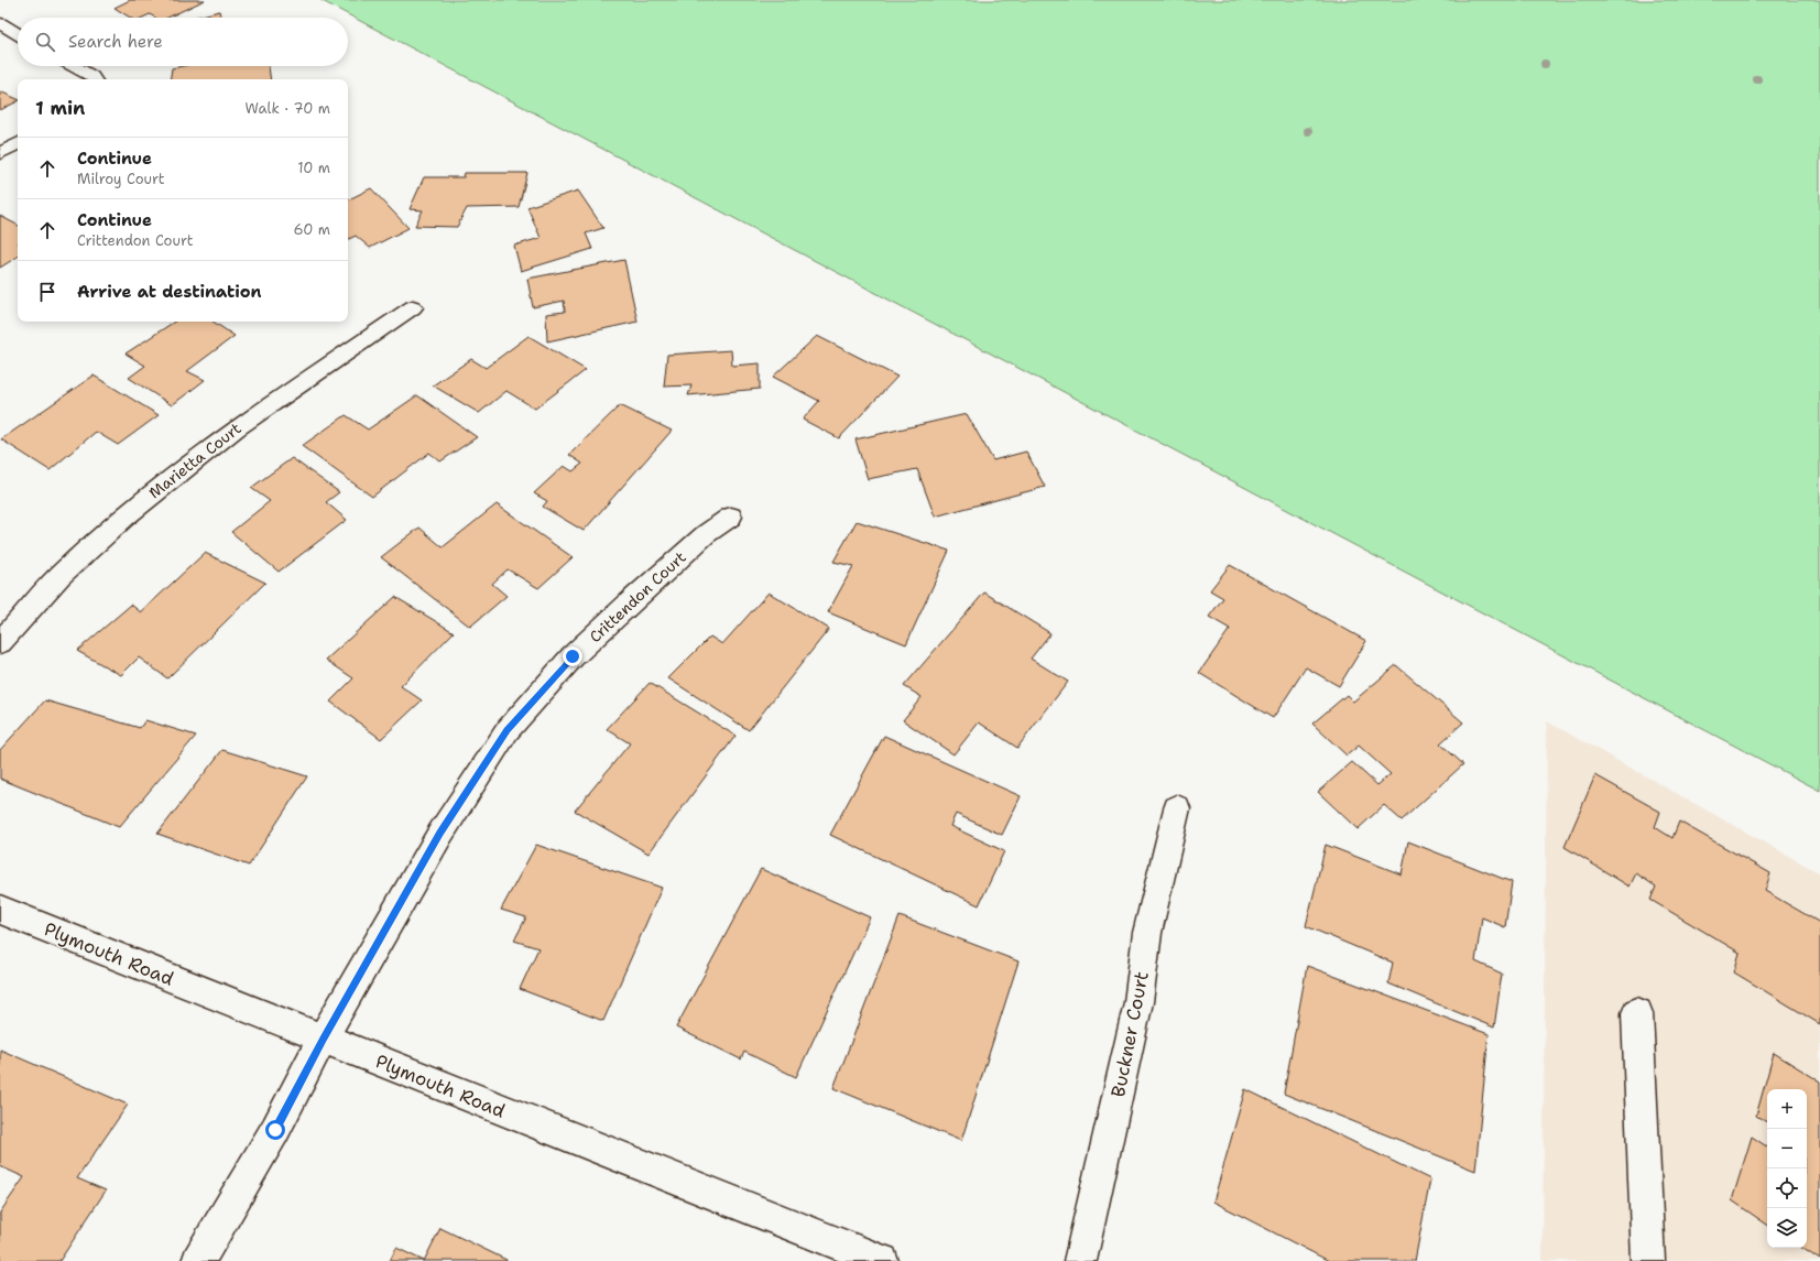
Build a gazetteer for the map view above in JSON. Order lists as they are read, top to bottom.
{
  "streets": {
    "street": [
      "Marietta Court",
      "Crittendon Court",
      "Plymouth Road",
      "Buckner Court"
    ]
  },
  "crossings": [
    ["Crittendon Court", "Plymouth Road"]
  ],
  "page": {
    "search": "Search here",
    "heading": ["1 min", "Walk · 70 m"],
    "list": [
      ["Continue", "Milroy Court", "10 m"],
      ["Continue", "Crittendon Court", "60 m"],
      "Arrive at destination"
    ],
    "map_buttons": ["+", "−"]
  }
}
